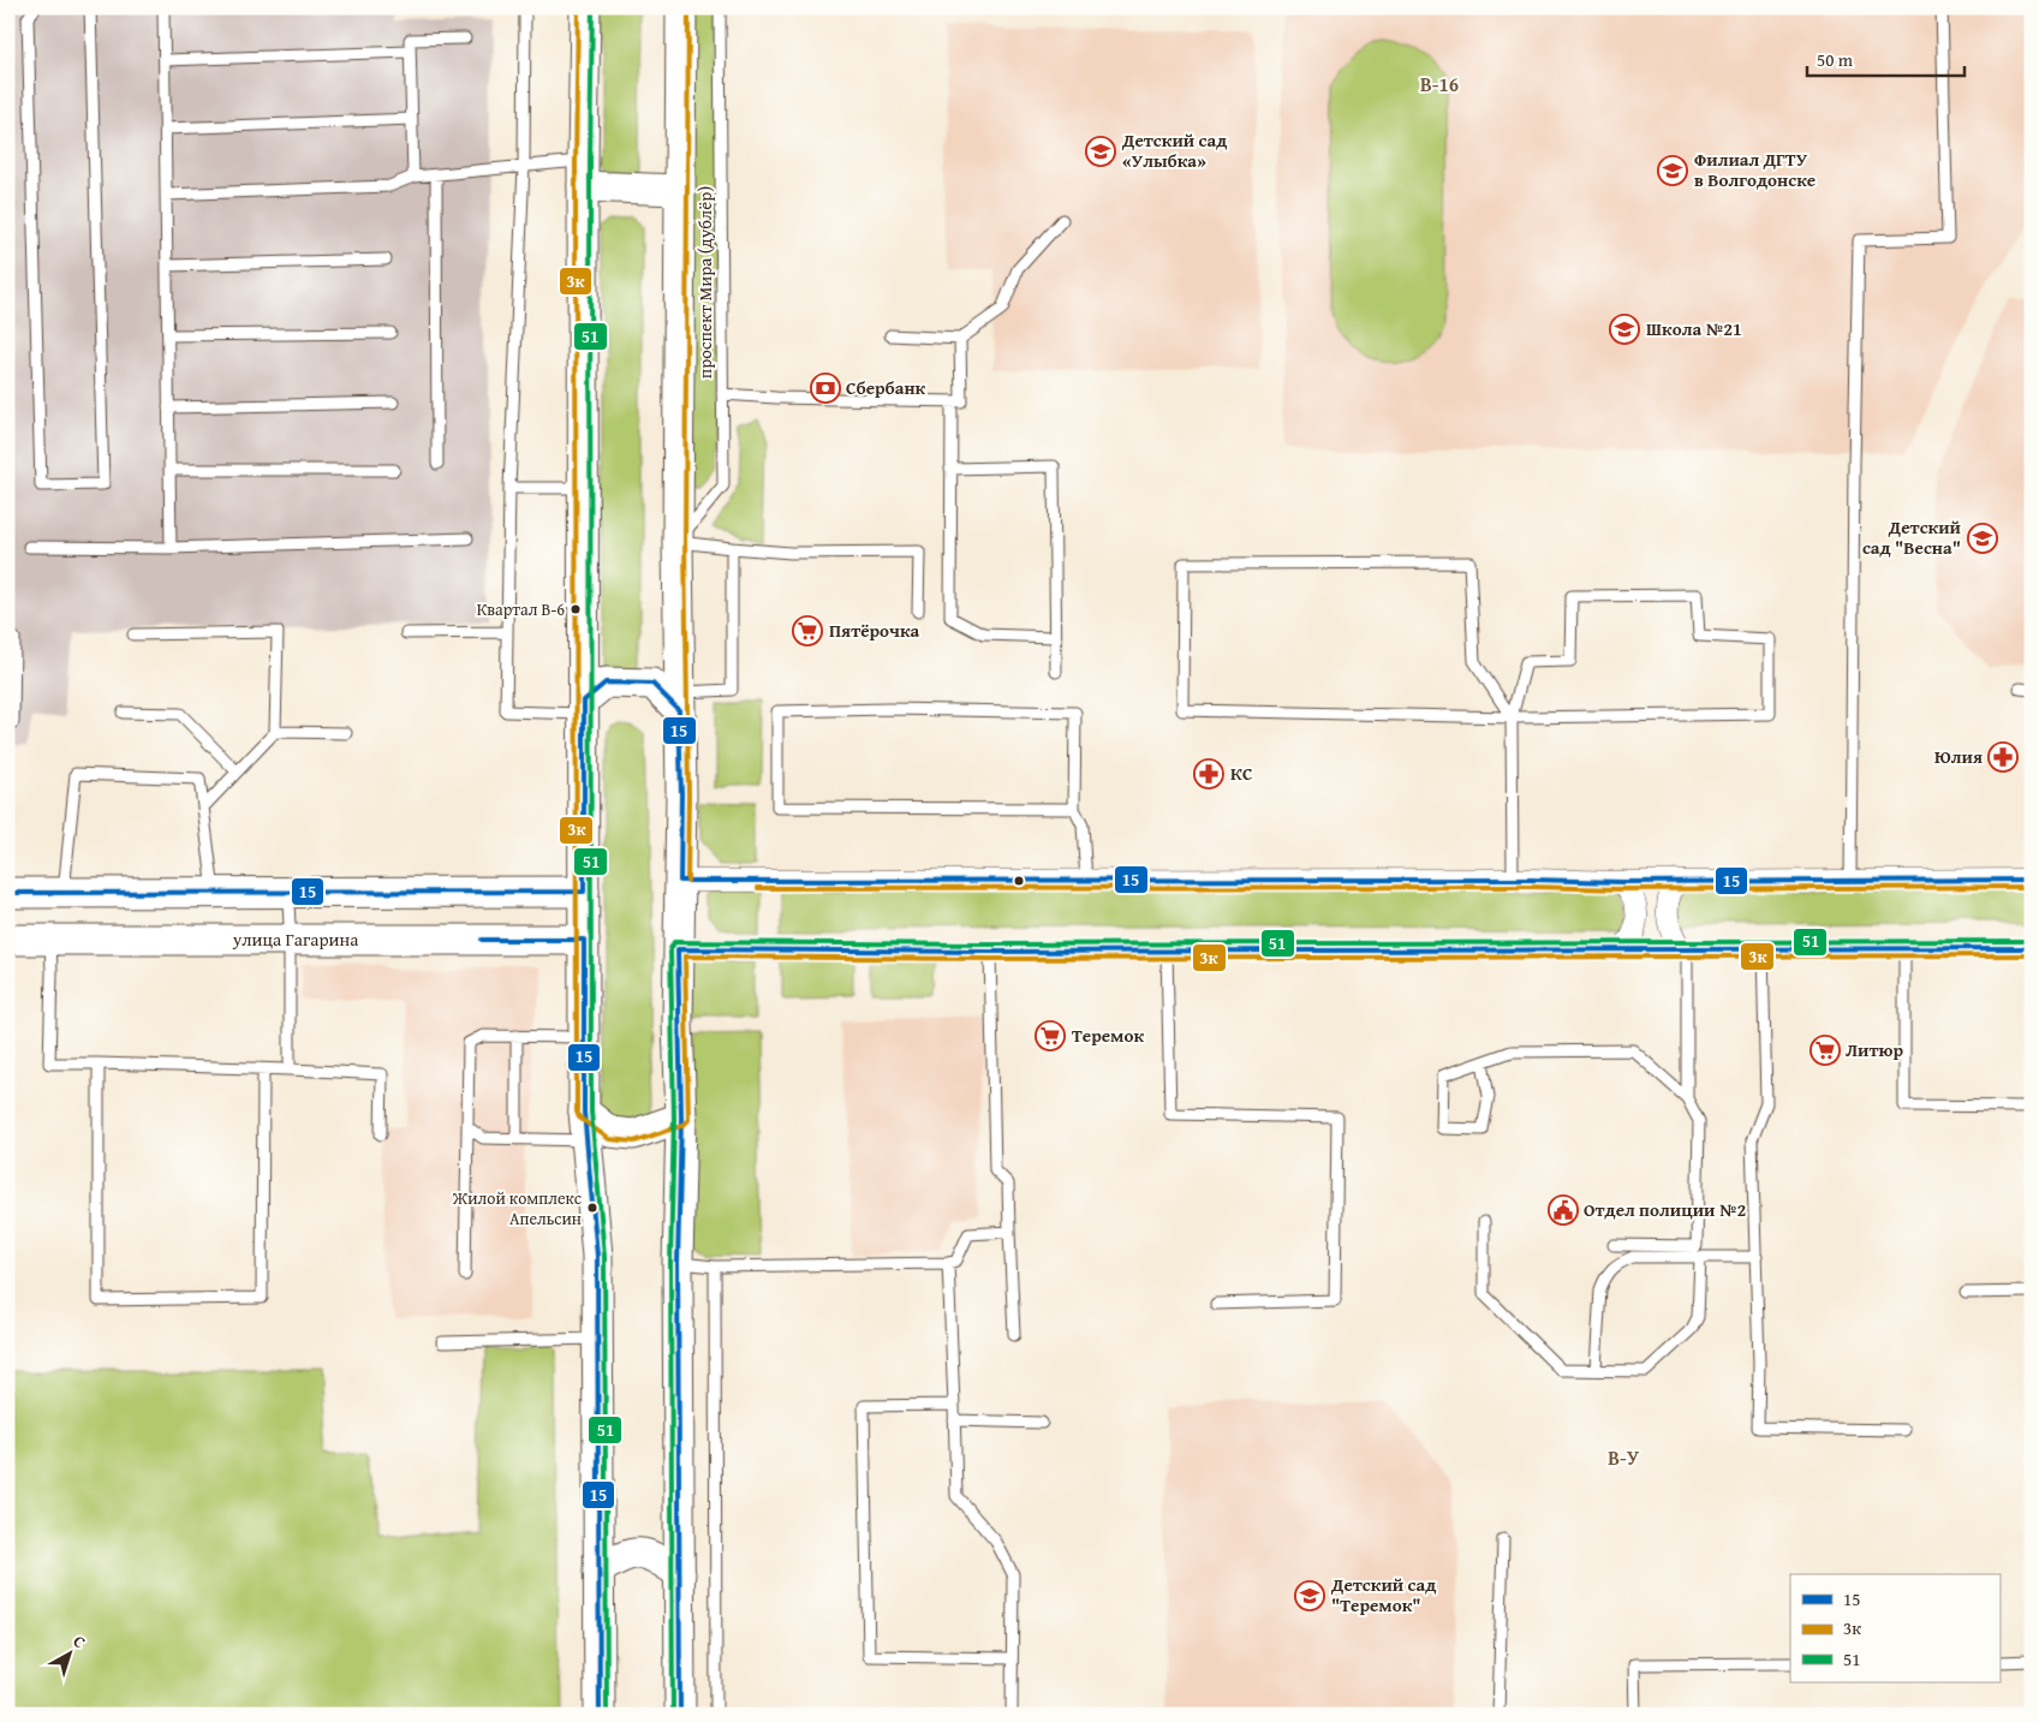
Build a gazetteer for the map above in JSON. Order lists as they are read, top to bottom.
{
  "streets": {
    "main road": ["улица Гагарина"],
    "lane": ["проспект Мира (дублёр)"]
  },
  "districts": ["В-16", "В-У"],
  "places": {
    "school or university": [
      "Детский сад «Улыбка»",
      "Филиал ДГТУ в Волгодонске",
      "Школа №21",
      "Детский сад \"Весна\"",
      "Детский сад \"Теремок\""
    ],
    "bank": ["Сбербанк"],
    "other": ["Квартал В-6", "Жилой комплекс Апельсин"],
    "supermarket": ["Пятёрочка", "Теремок", "Литюр"],
    "pharmacy": ["Юлия", "КС"],
    "public building": ["Отдел полиции №2"]
  },
  "lines": ["transit line 3к", "transit line 51", "transit line 15"],
  "legend": ["15", "3к", "51"],
  "scale_bar": "50 m",
  "north": "top right"
}
